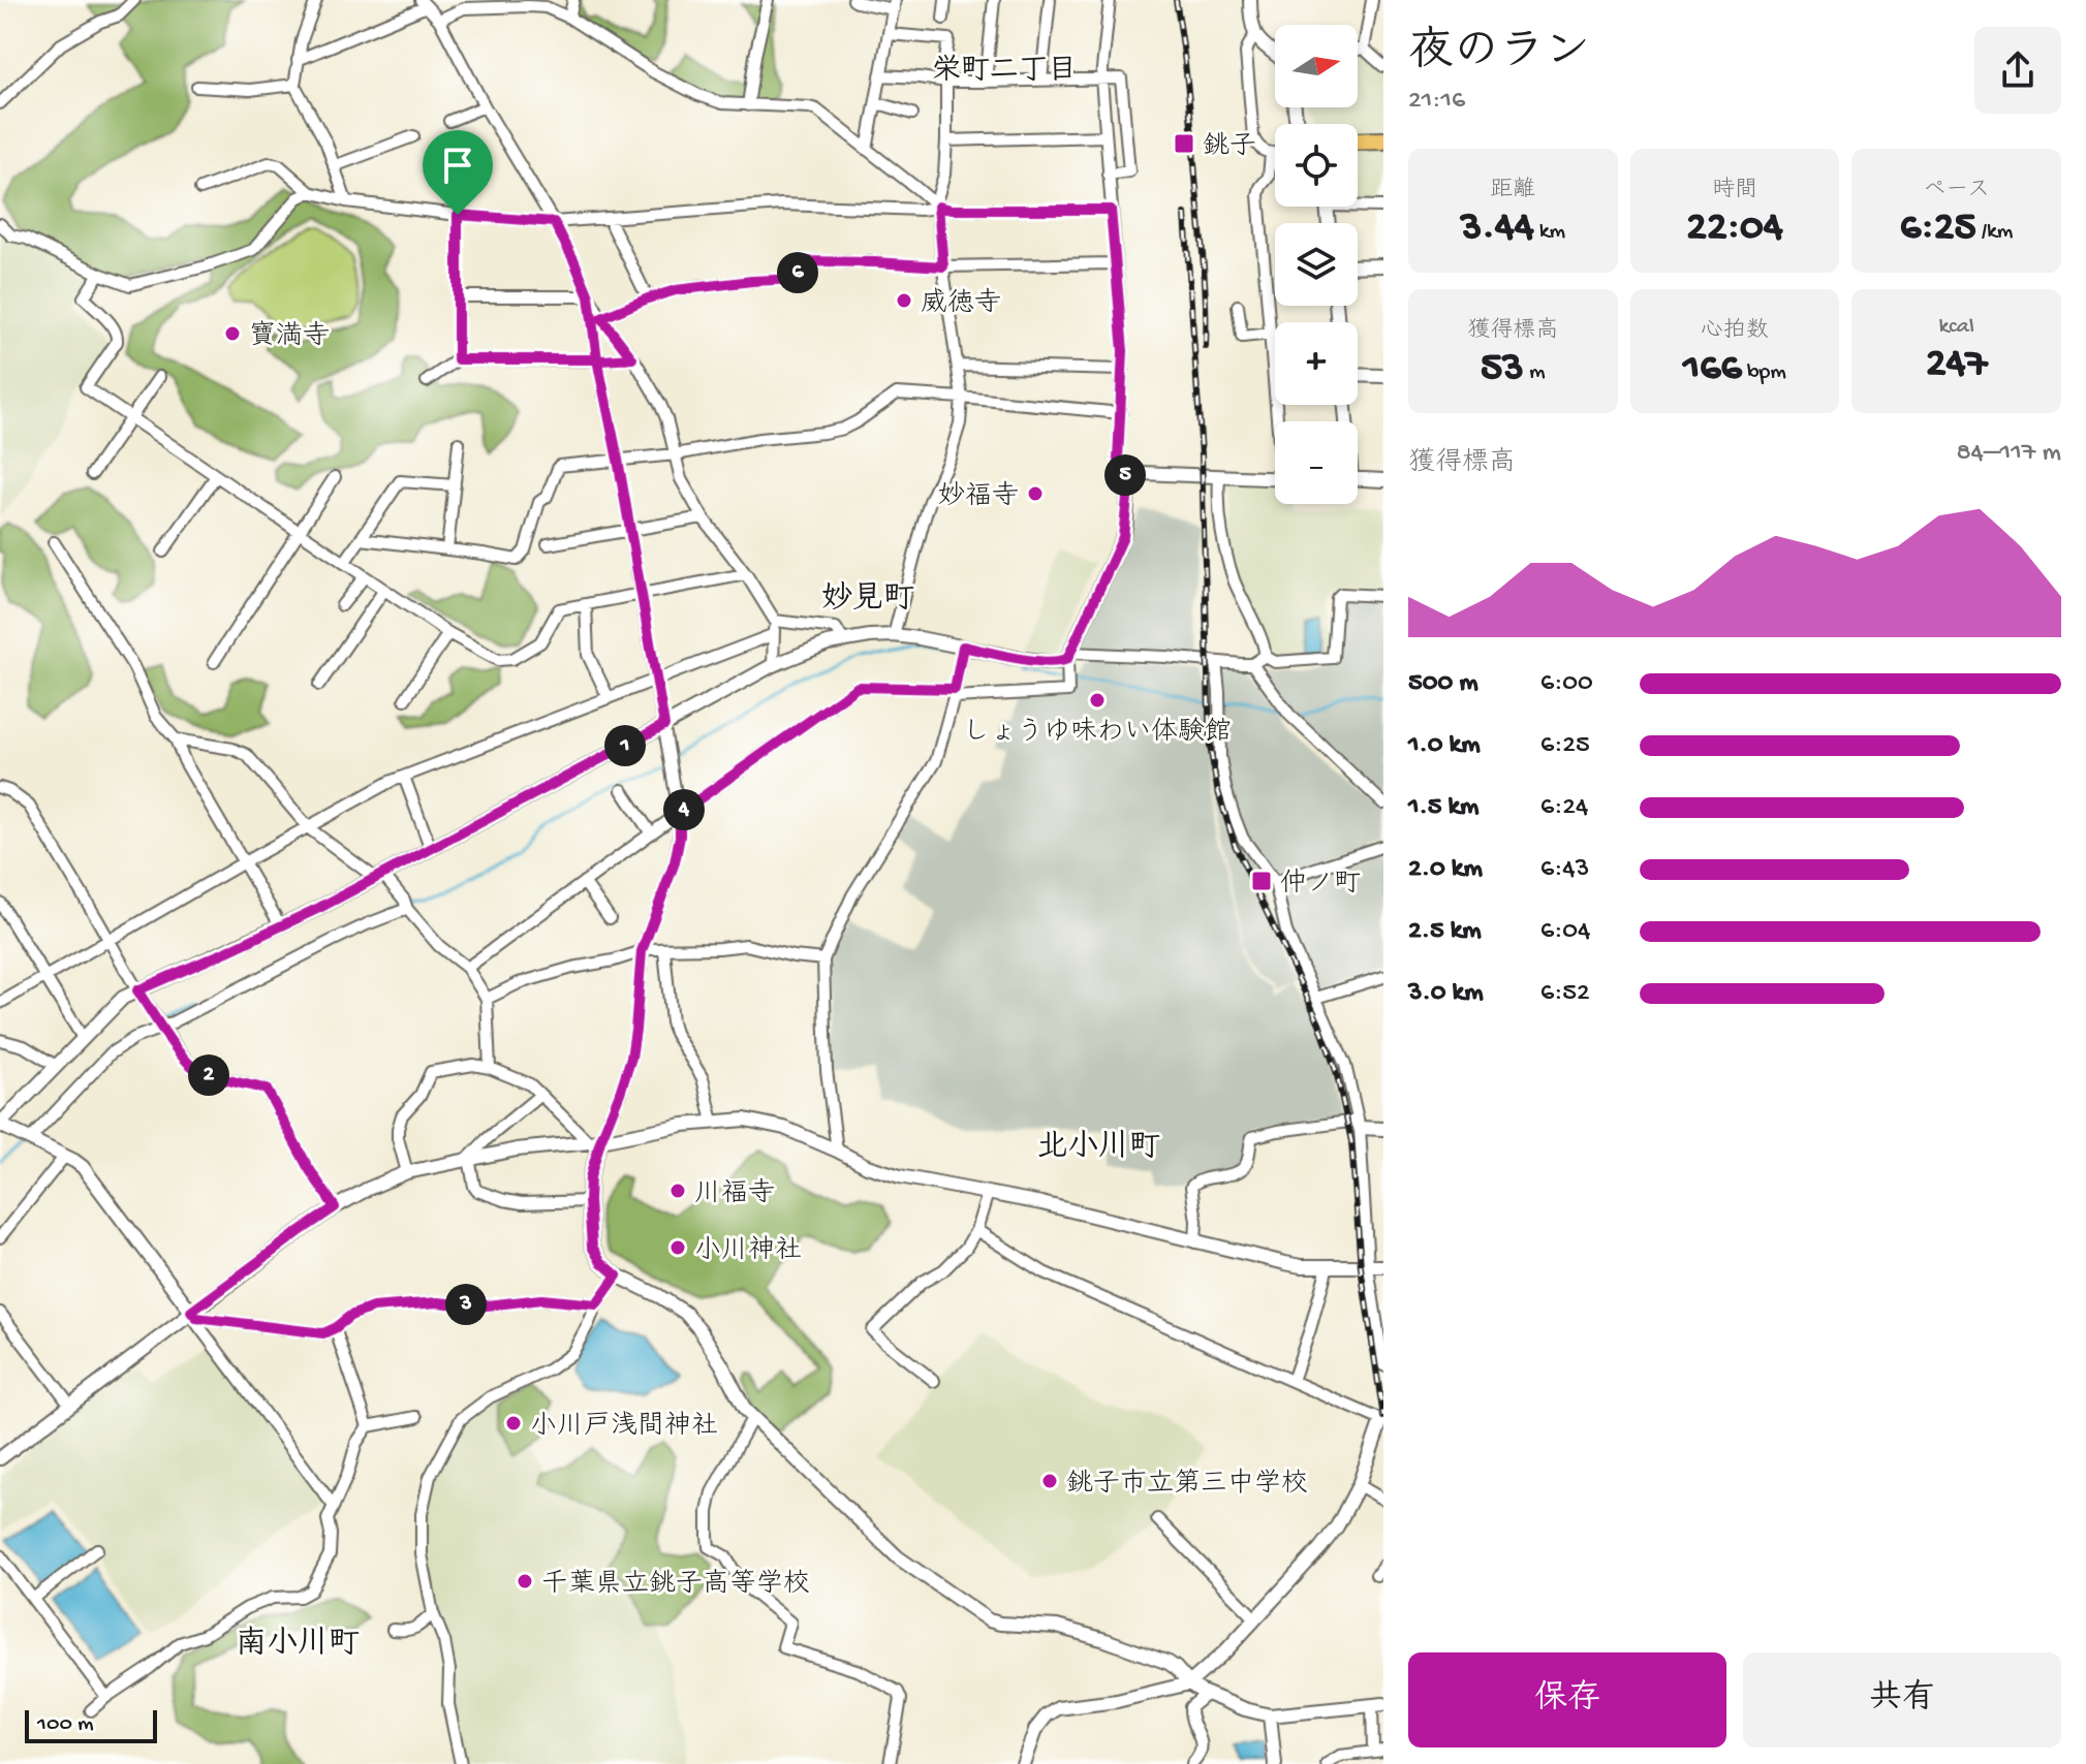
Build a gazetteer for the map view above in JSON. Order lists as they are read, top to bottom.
{
  "districts": [
    "栄町二丁目",
    "妙見町",
    "北小川町",
    "南小川町"
  ],
  "places": {
    "transit": ["銚子", "仲ノ町"],
    "other": [
      "威徳寺",
      "寶満寺",
      "妙福寺",
      "しょうゆ味わい体験館",
      "川福寺",
      "小川神社",
      "小川戸浅間神社",
      "銚子市立第三中学校",
      "千葉県立銚子高等学校"
    ]
  },
  "scale_bar": "100 m",
  "north": "right",
  "page": {
    "heading": ["夜のラン", "21:16"],
    "map_buttons": ["+", "−"],
    "stats": [
      ["距離", "3.44 km"],
      ["時間", "22:04"],
      ["ペース", "6:25 /km"],
      ["獲得標高", "53 m"],
      ["心拍数", "166 bpm"],
      ["kcal", "247"]
    ],
    "pins": [
      "6",
      "5",
      "1",
      "4",
      "2",
      "3"
    ],
    "chart": ["獲得標高", "84–117 m"],
    "list": [
      {
        "name": "500 m",
        "note": "6:00"
      },
      {
        "name": "1.0 km",
        "note": "6:25"
      },
      {
        "name": "1.5 km",
        "note": "6:24"
      },
      {
        "name": "2.0 km",
        "note": "6:43"
      },
      {
        "name": "2.5 km",
        "note": "6:04"
      },
      {
        "name": "3.0 km",
        "note": "6:52"
      }
    ],
    "buttons": ["保存", "共有"],
    "scale": "100 m"
  }
}
